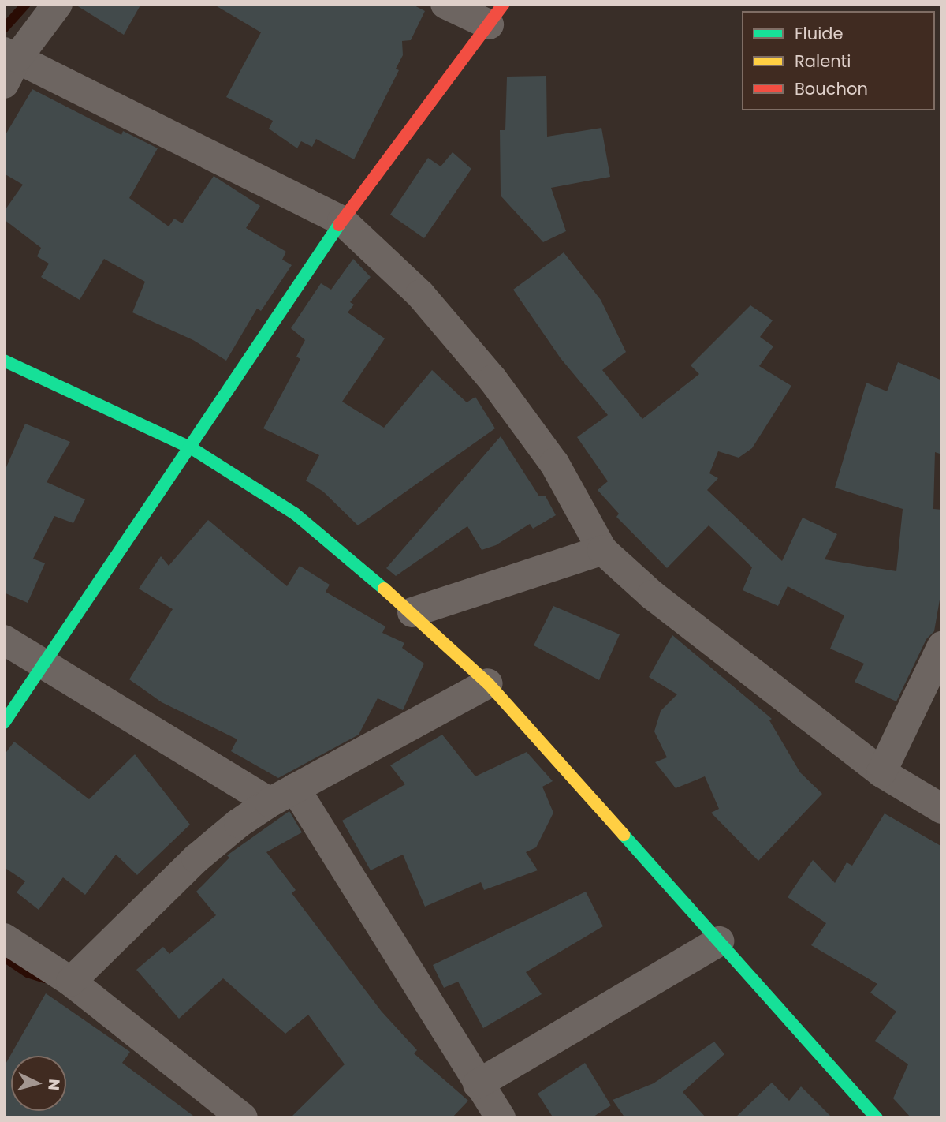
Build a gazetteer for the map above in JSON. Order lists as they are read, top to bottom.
{
  "legend": ["Fluide", "Ralenti", "Bouchon"],
  "north": "right"
}
